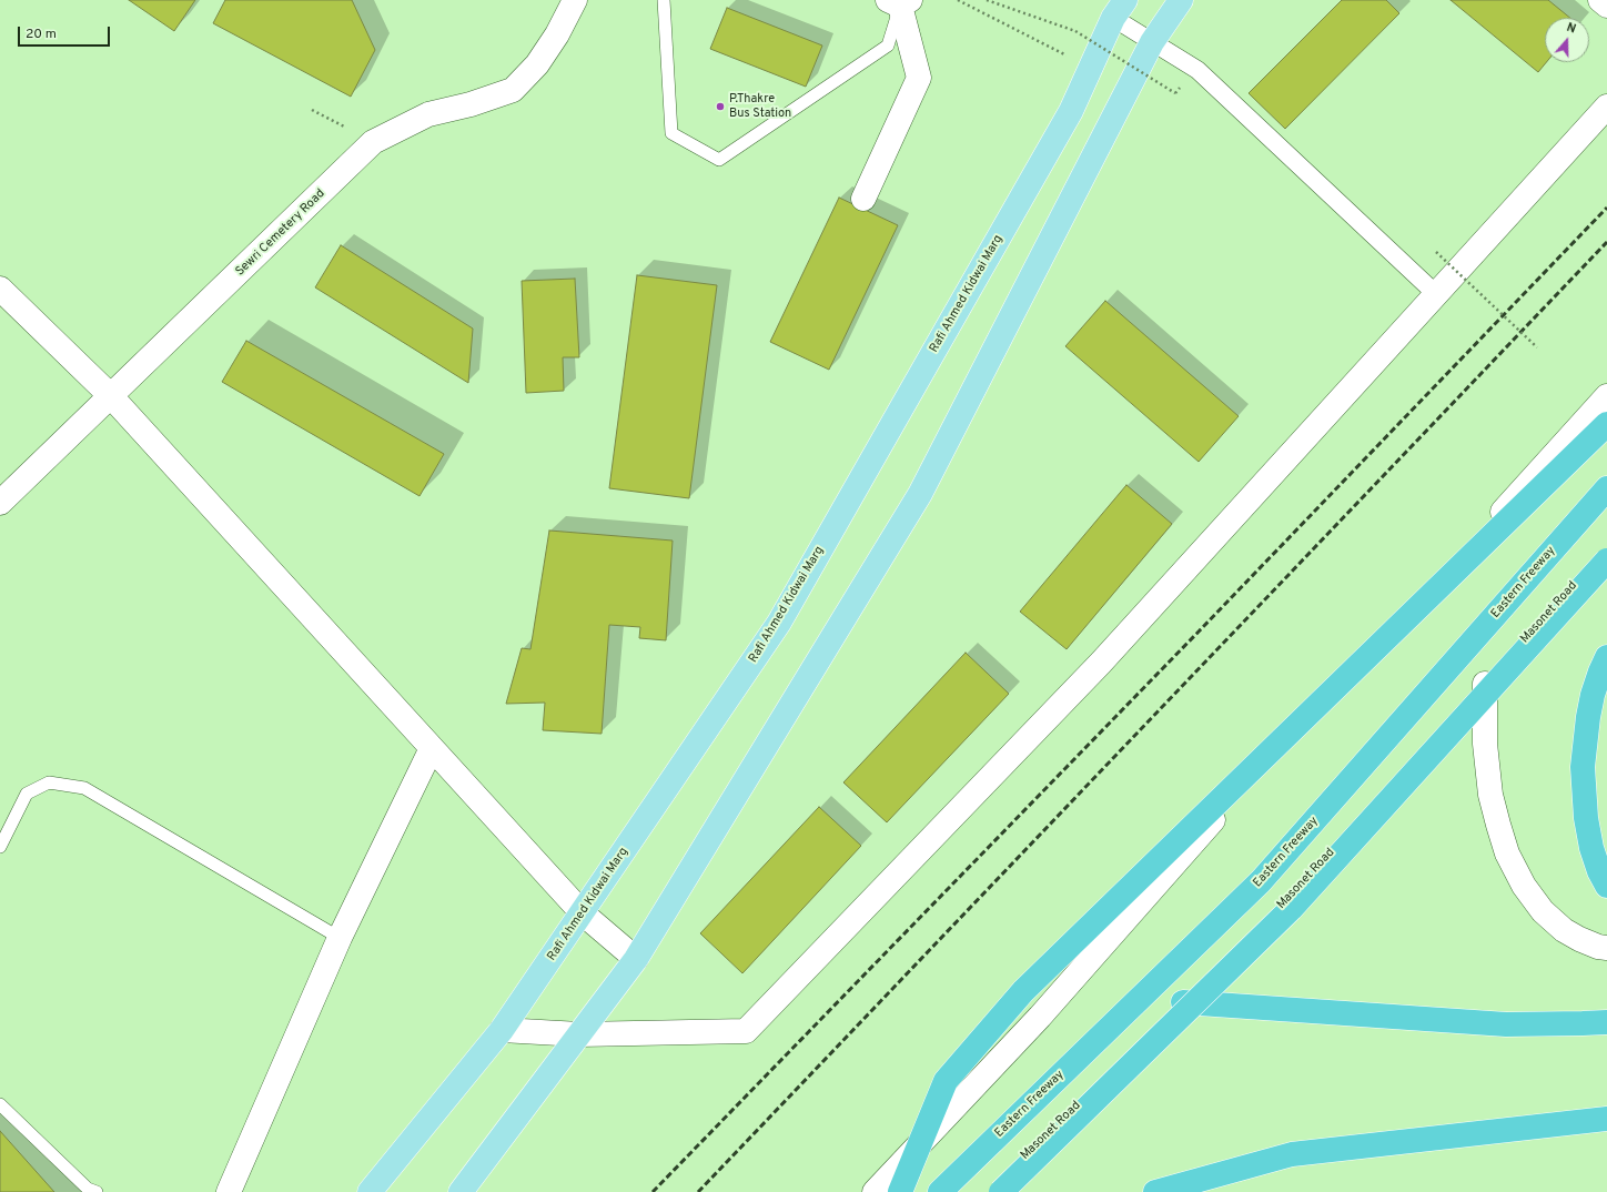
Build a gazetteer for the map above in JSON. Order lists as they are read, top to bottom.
{
  "streets": {
    "highway": ["Eastern Freeway"],
    "main road": ["Rafi Ahmed Kidwai Marg"],
    "street": ["Sewri Cemetery Road", "Masonet Road"]
  },
  "places": ["P.Thakre Bus Station"],
  "scale_bar": "20 m",
  "north": "top"
}
